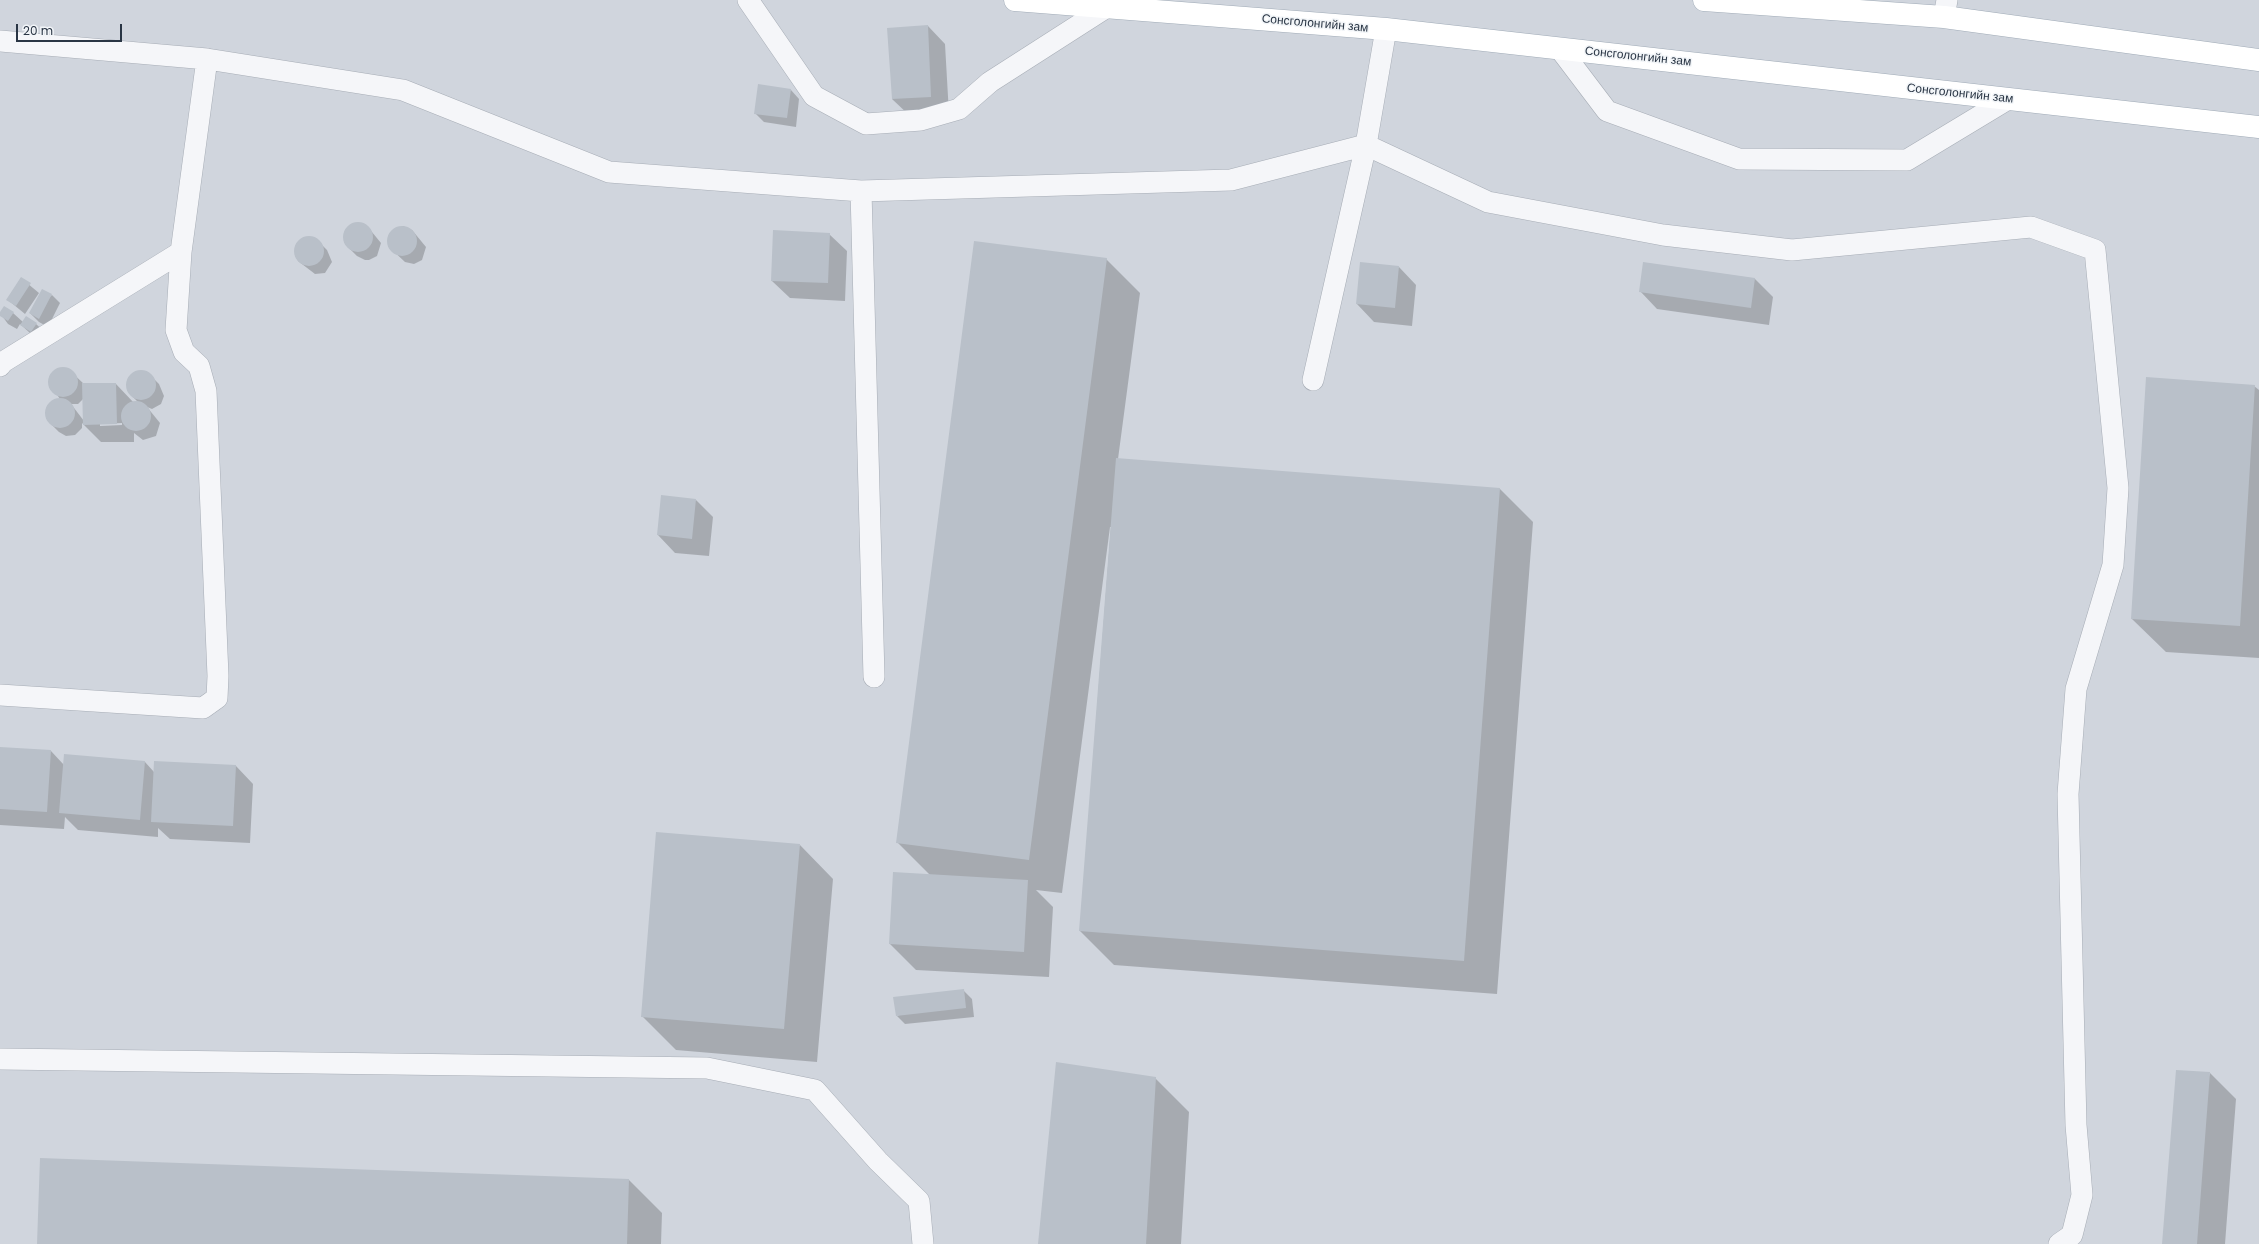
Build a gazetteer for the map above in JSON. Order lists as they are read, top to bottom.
{
  "streets": {
    "main road": ["Сонсголонгийн зам"]
  },
  "scale_bar": "20 m"
}
